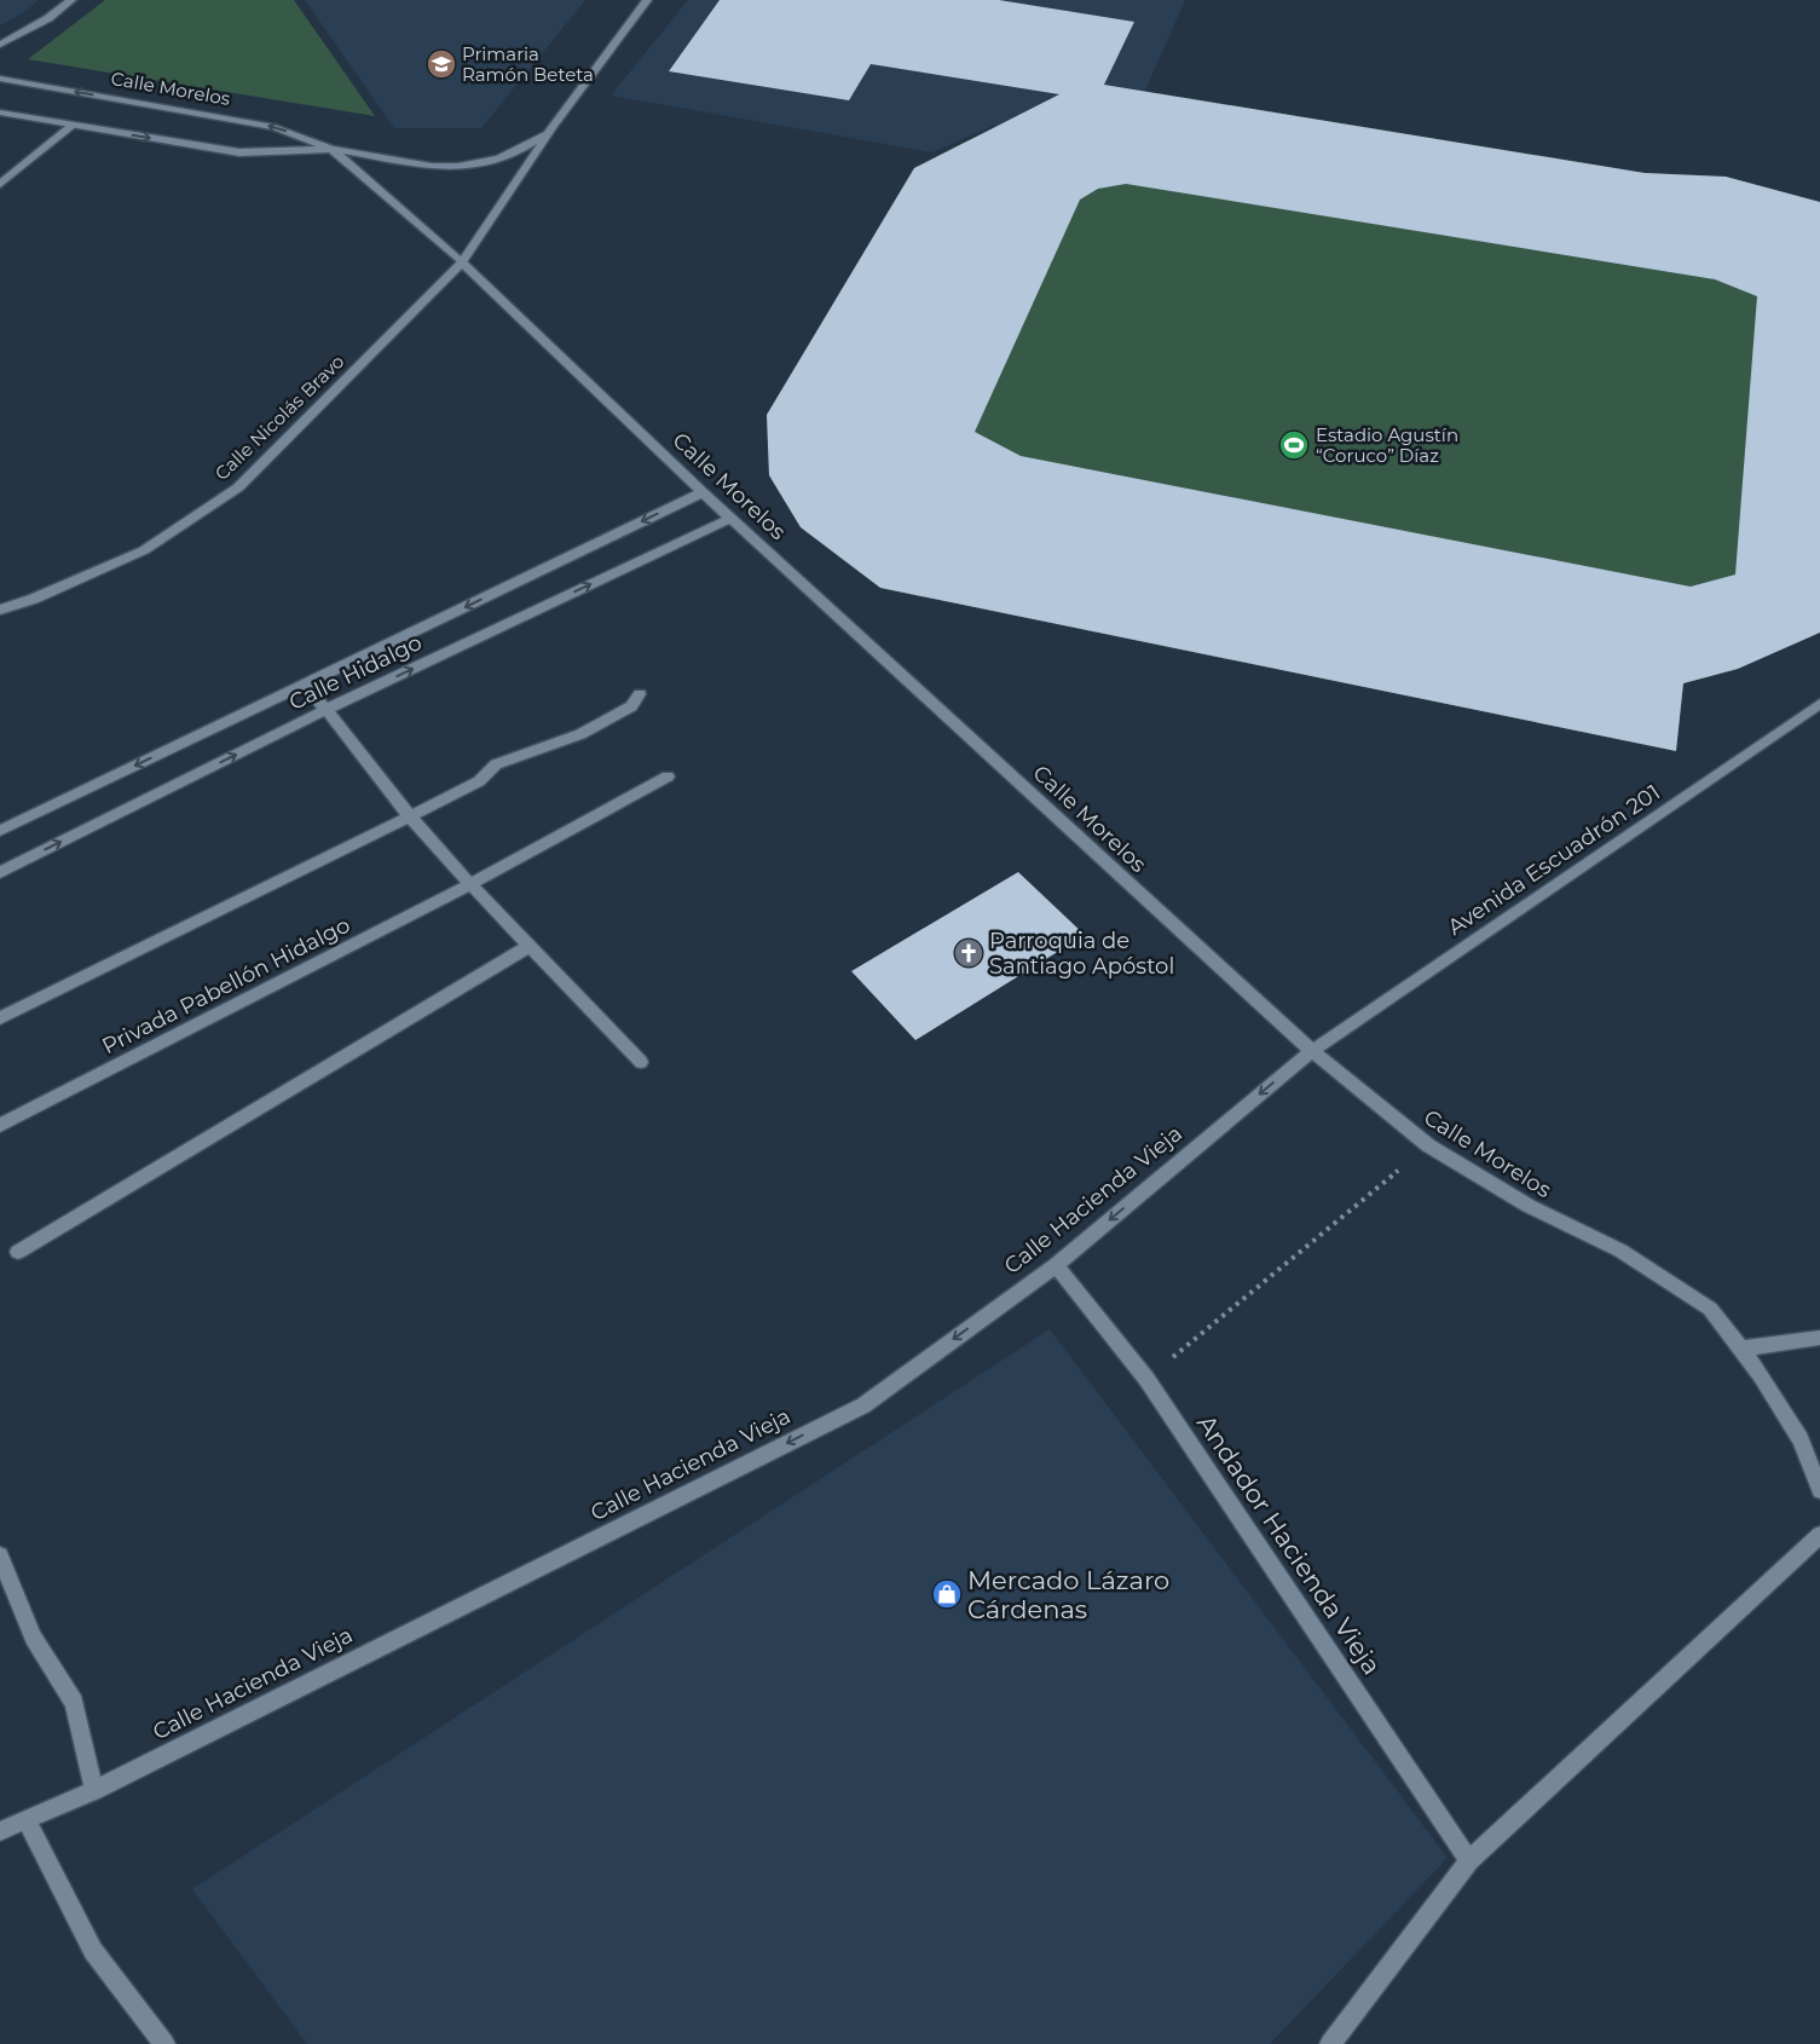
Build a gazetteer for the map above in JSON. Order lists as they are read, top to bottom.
{
  "streets": {
    "street": [
      "Calle Morelos",
      "Calle Nicolás Bravo",
      "Calle Hidalgo",
      "Avenida Escuadrón 201",
      "Privada Pabellón Hidalgo",
      "Calle Hacienda Vieja",
      "Andador Hacienda Vieja"
    ]
  },
  "crossings": [
    ["Calle Morelos", "Calle Nicolás Bravo"],
    ["Calle Morelos", "Calle Hidalgo"],
    ["Calle Morelos", "Avenida Escuadrón 201"],
    ["Calle Morelos", "Calle Hacienda Vieja"],
    ["Avenida Escuadrón 201", "Calle Hacienda Vieja"],
    ["Calle Hacienda Vieja", "Andador Hacienda Vieja"]
  ],
  "one_way": ["Calle Hacienda Vieja"],
  "places": {
    "school or university": ["Primaria Ramón Beteta"],
    "sports": ["Estadio Agustín “Coruco” Díaz"],
    "church": ["Parroquia de Santiago Apóstol"],
    "shop": ["Mercado Lázaro Cárdenas"]
  }
}
